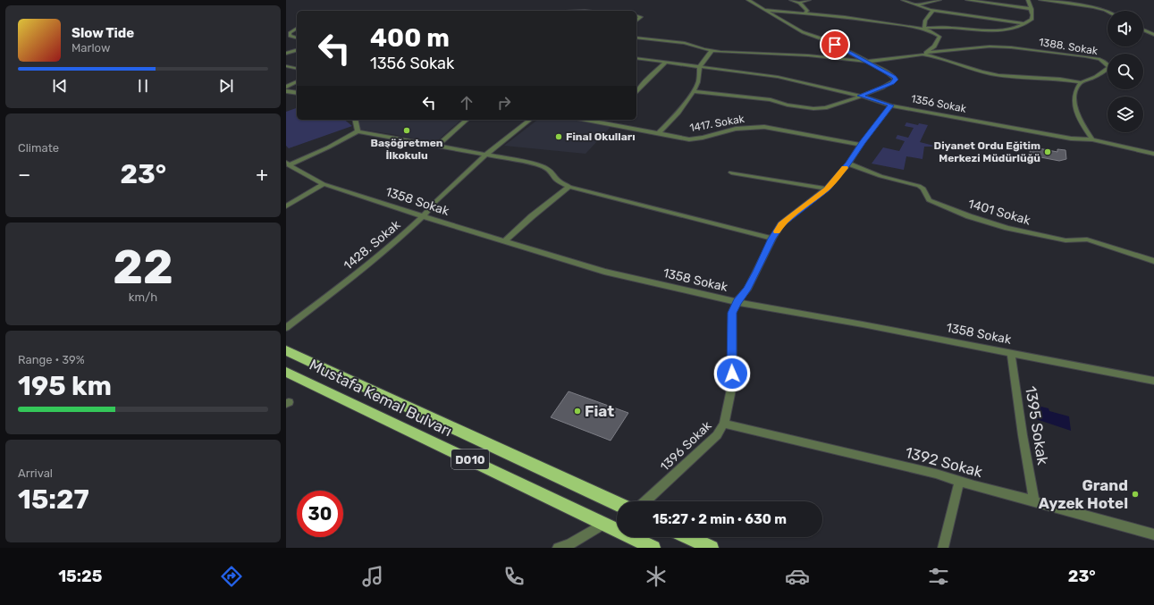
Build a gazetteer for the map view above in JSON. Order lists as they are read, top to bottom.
{
  "streets": {
    "highway": ["Mustafa Kemal Bulvarı", "D010"],
    "street": [
      "1388. Sokak",
      "1356 Sokak",
      "1417. Sokak",
      "1358 Sokak",
      "1401 Sokak",
      "1428. Sokak",
      "1395 Sokak",
      "1396 Sokak",
      "1392 Sokak"
    ]
  },
  "crossings": [
    ["1356 Sokak", "1396 Sokak"],
    ["1417. Sokak", "1396 Sokak"],
    ["1358 Sokak", "1428. Sokak"],
    ["1358 Sokak", "1395 Sokak"],
    ["1358 Sokak", "1396 Sokak"],
    ["1401 Sokak", "1396 Sokak"],
    ["1395 Sokak", "1392 Sokak"],
    ["1396 Sokak", "1392 Sokak"]
  ],
  "places": [
    "Başöğretmen İlkokulu",
    "Final Okulları",
    "Diyanet Ordu Eğitim Merkezi Müdürlüğü",
    "Fiat",
    "Grand Ayzek Hotel"
  ],
  "page": {
    "turn": ["400 m", "1356 Sokak"],
    "song": ["Slow Tide", "Marlow"],
    "tile": [
      "Climate",
      ["22", "km/h"],
      ["Range · 39%", "195 km"],
      ["Arrival", "15:27"]
    ],
    "heat": ["−", "23°", "+"],
    "limit": "30",
    "trip": "15:27 · 2 min · 630 m",
    "tabs": ["15:25", "23°"]
  }
}
